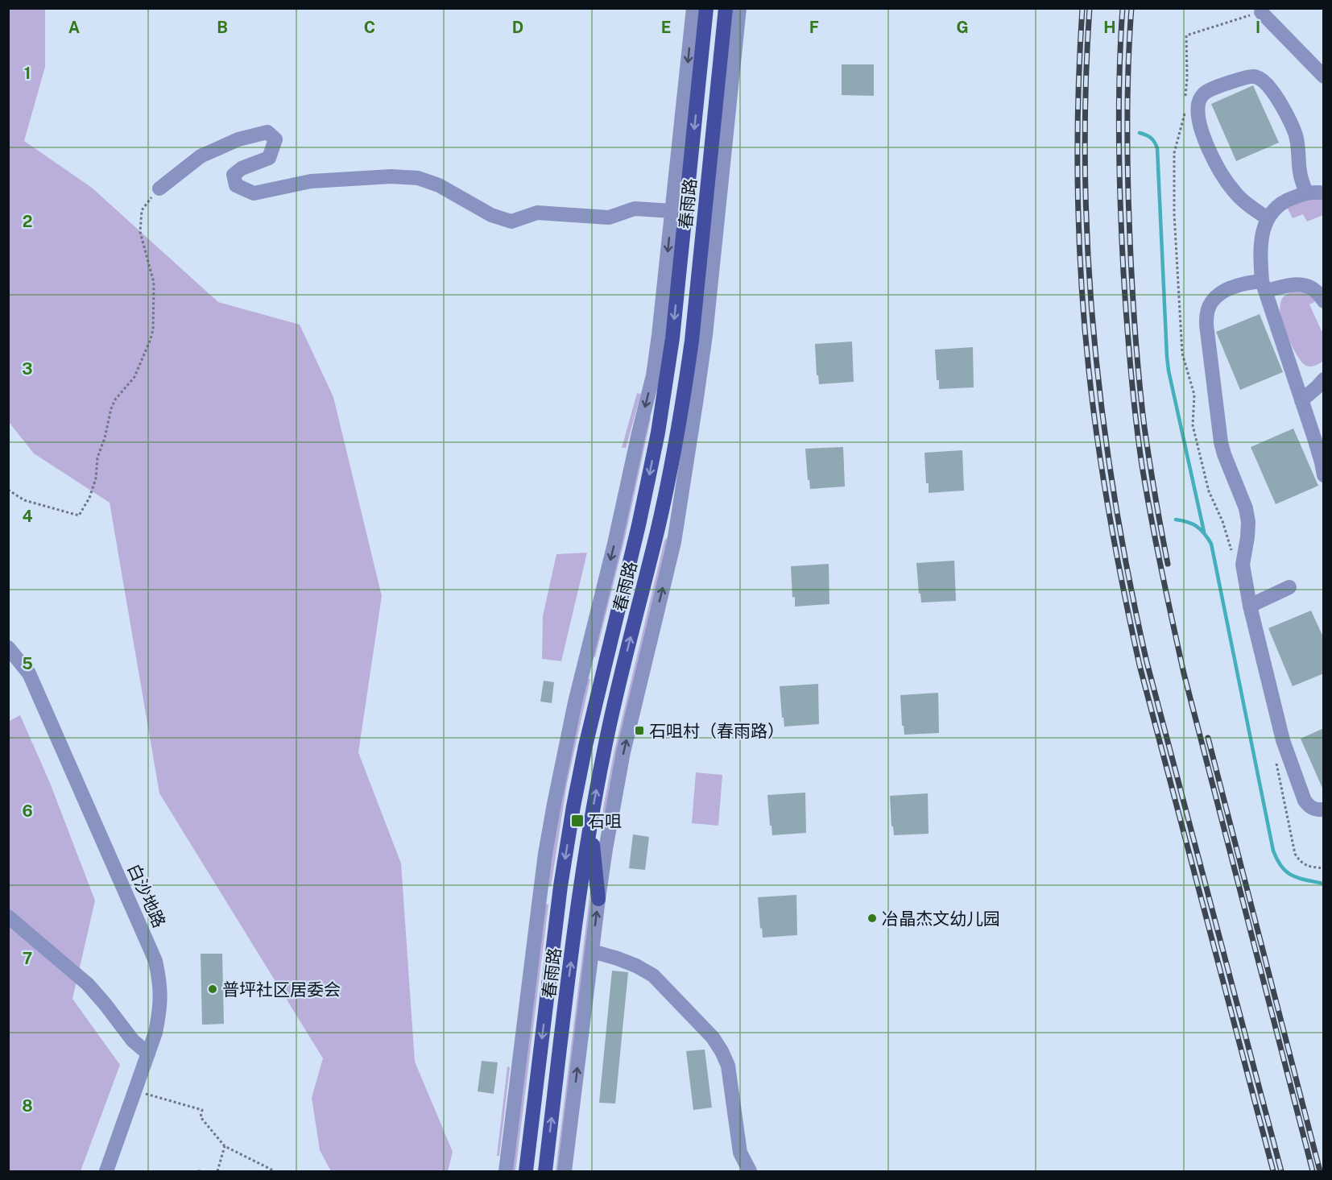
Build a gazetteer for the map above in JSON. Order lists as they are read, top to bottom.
{
  "streets": {
    "main road": ["春雨路"],
    "street": ["白沙地路"]
  },
  "places": {
    "transit": ["石咀村（春雨路）", "石咀"],
    "other": ["冶晶杰文幼儿园", "普坪社区居委会"]
  },
  "grid": {
    "columns": [
      "A",
      "B",
      "C",
      "D",
      "E",
      "F",
      "G",
      "H",
      "I"
    ],
    "rows": [
      "1",
      "2",
      "3",
      "4",
      "5",
      "6",
      "7",
      "8"
    ]
  }
}
